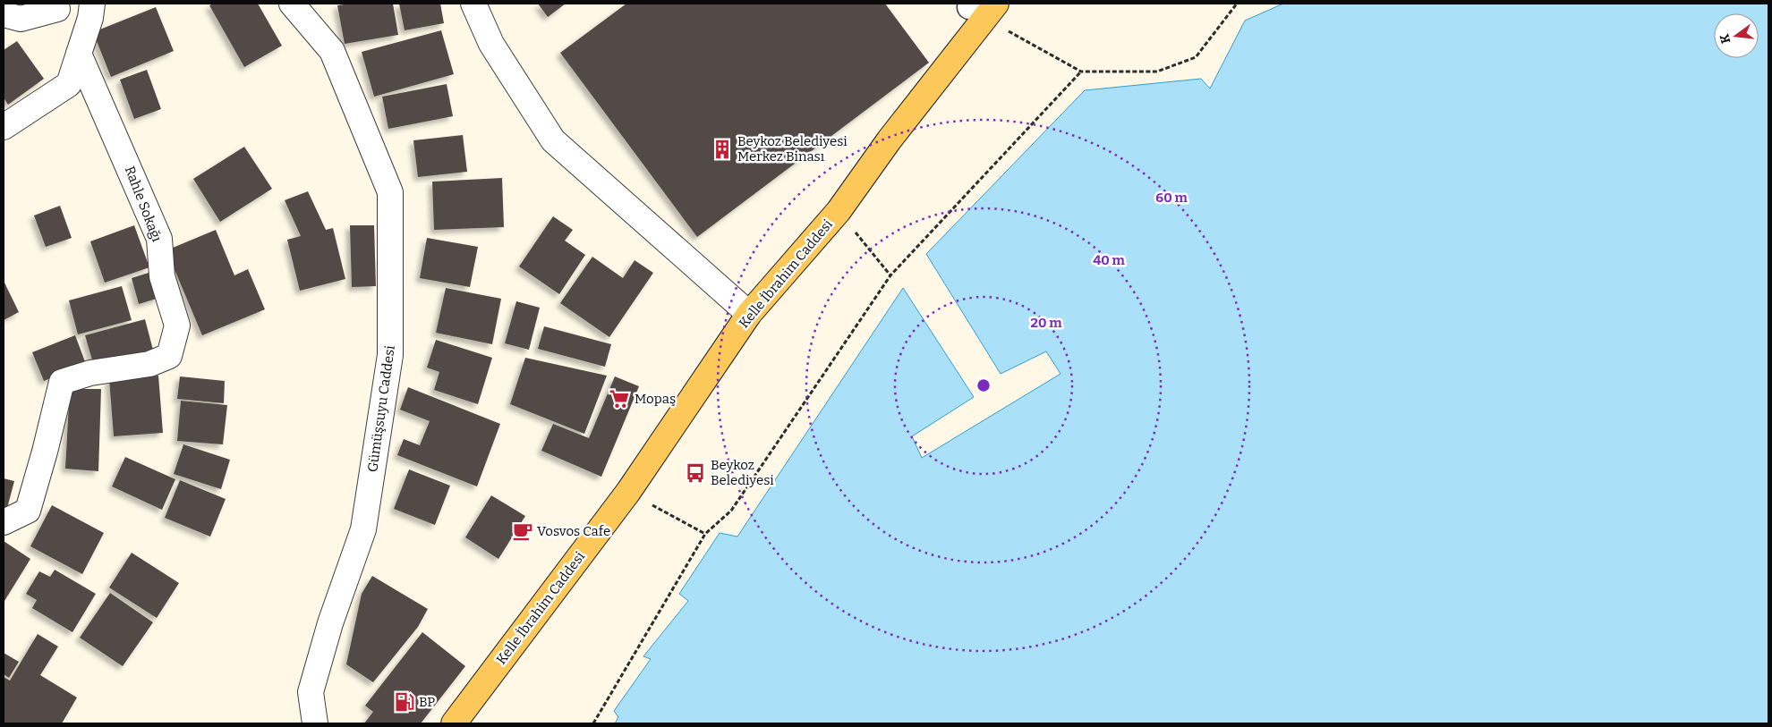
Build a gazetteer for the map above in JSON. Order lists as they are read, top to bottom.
{
  "streets": {
    "main road": ["Kelle İbrahim Caddesi"],
    "street": ["Rahle Sokağı", "Gümüşsuyu Caddesi"]
  },
  "places": {
    "building": ["Beykoz Belediyesi Merkez Binası"],
    "supermarket": ["Mopaş"],
    "bus stop": ["Beykoz Belediyesi"],
    "cafe": ["Vosvos Cafe"],
    "fuel station": ["BP"]
  },
  "north": "left",
  "rings": ["60 m", "40 m", "20 m"]
}
